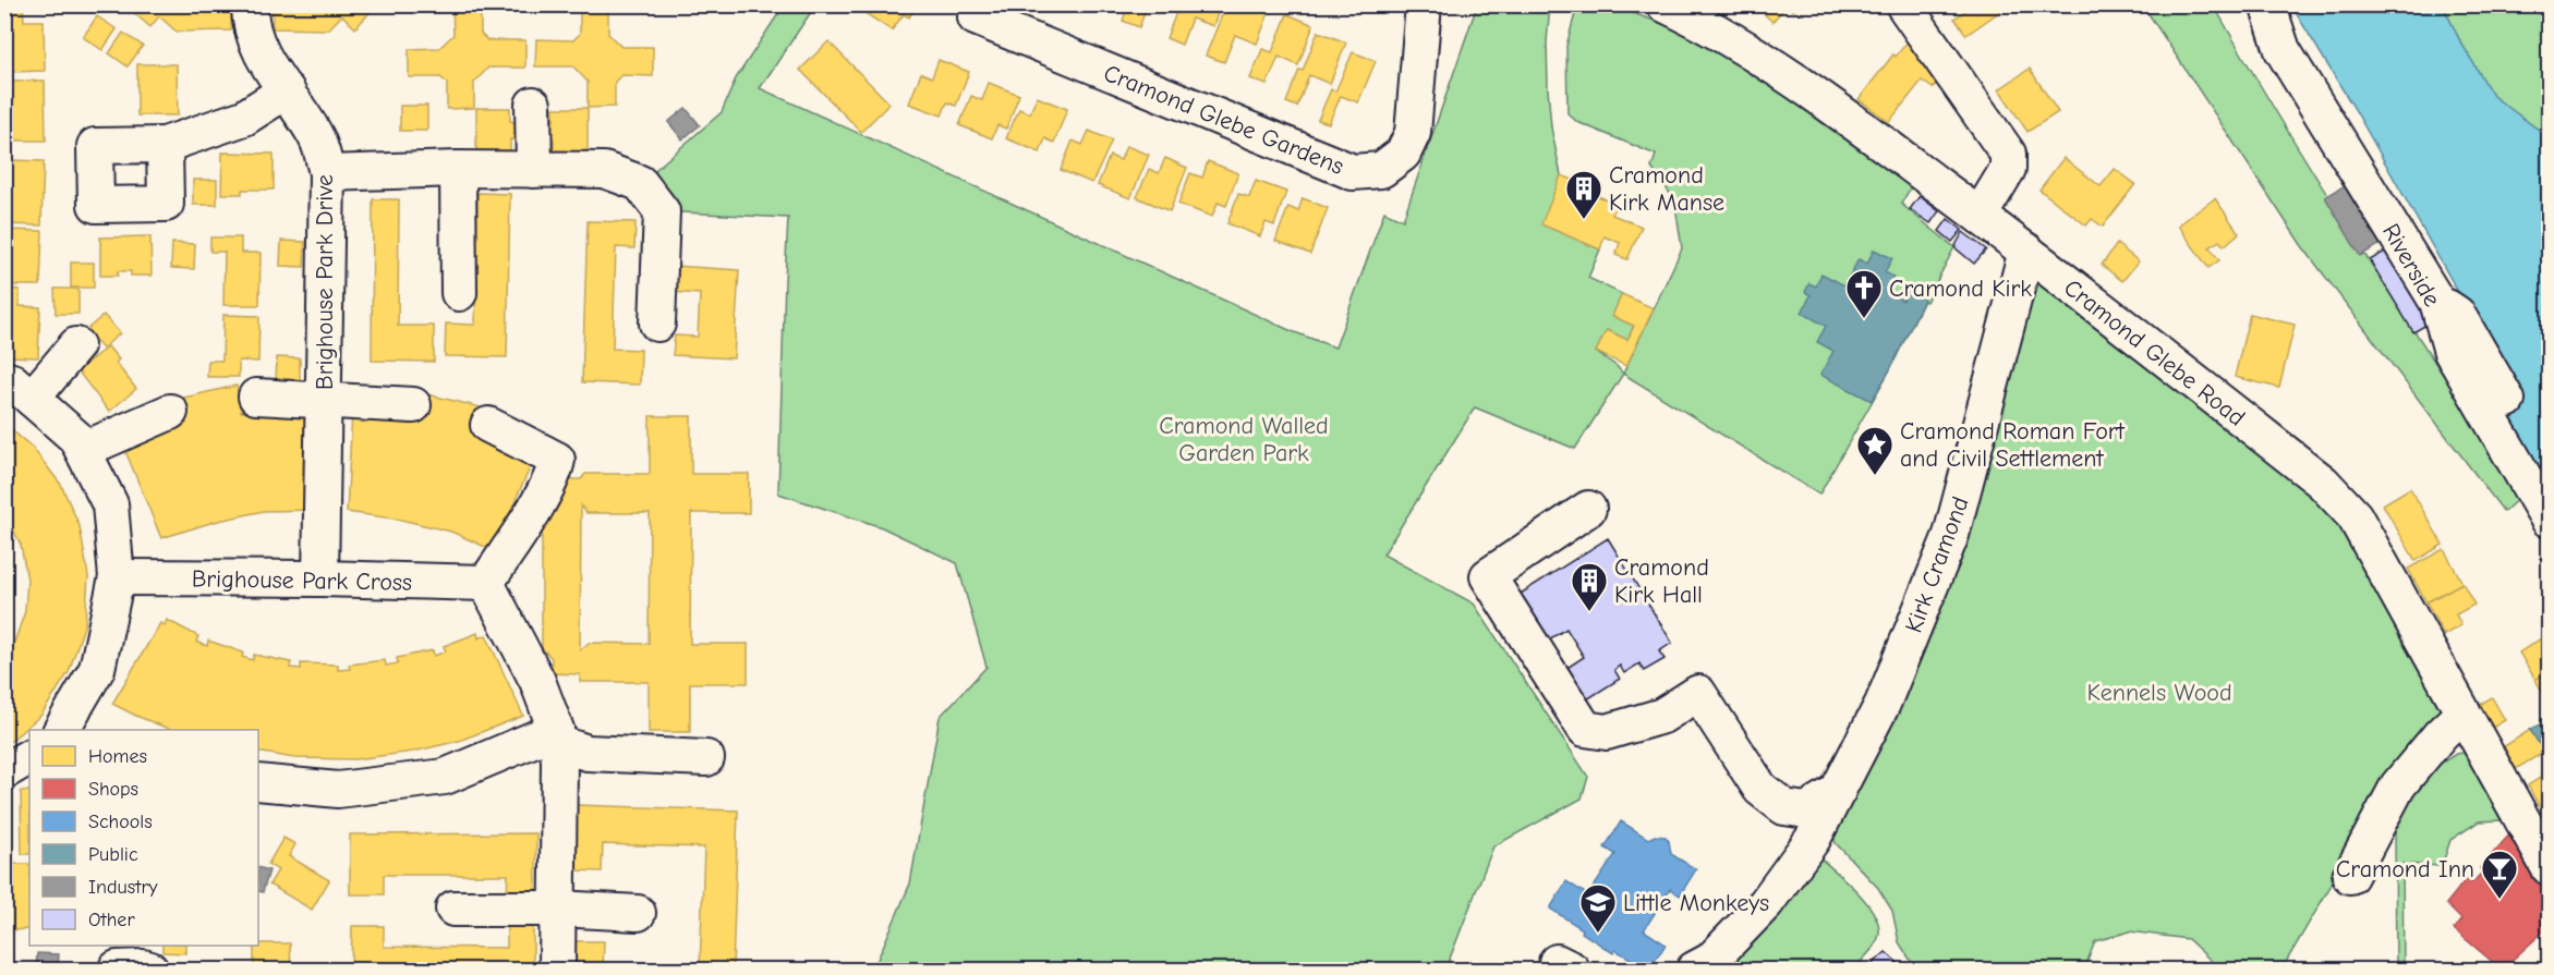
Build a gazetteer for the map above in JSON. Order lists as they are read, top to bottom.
{
  "streets": {
    "street": [
      "Cramond Glebe Gardens",
      "Riverside",
      "Brighouse Park Drive",
      "Cramond Glebe Road",
      "Kirk Cramond",
      "Brighouse Park Cross"
    ]
  },
  "crossings": [
    ["Brighouse Park Drive", "Brighouse Park Cross"],
    ["Cramond Glebe Road", "Kirk Cramond"]
  ],
  "parks": ["Cramond Walled Garden Park", "Kennels Wood"],
  "places": {
    "building": ["Cramond Kirk Manse", "Cramond Kirk Hall"],
    "church": ["Cramond Kirk"],
    "place": ["Cramond Roman Fort and Civil Settlement"],
    "bar": ["Cramond Inn"],
    "school or university": ["Little Monkeys"]
  },
  "legend": [
    "Homes",
    "Shops",
    "Schools",
    "Public",
    "Industry",
    "Other"
  ]
}
